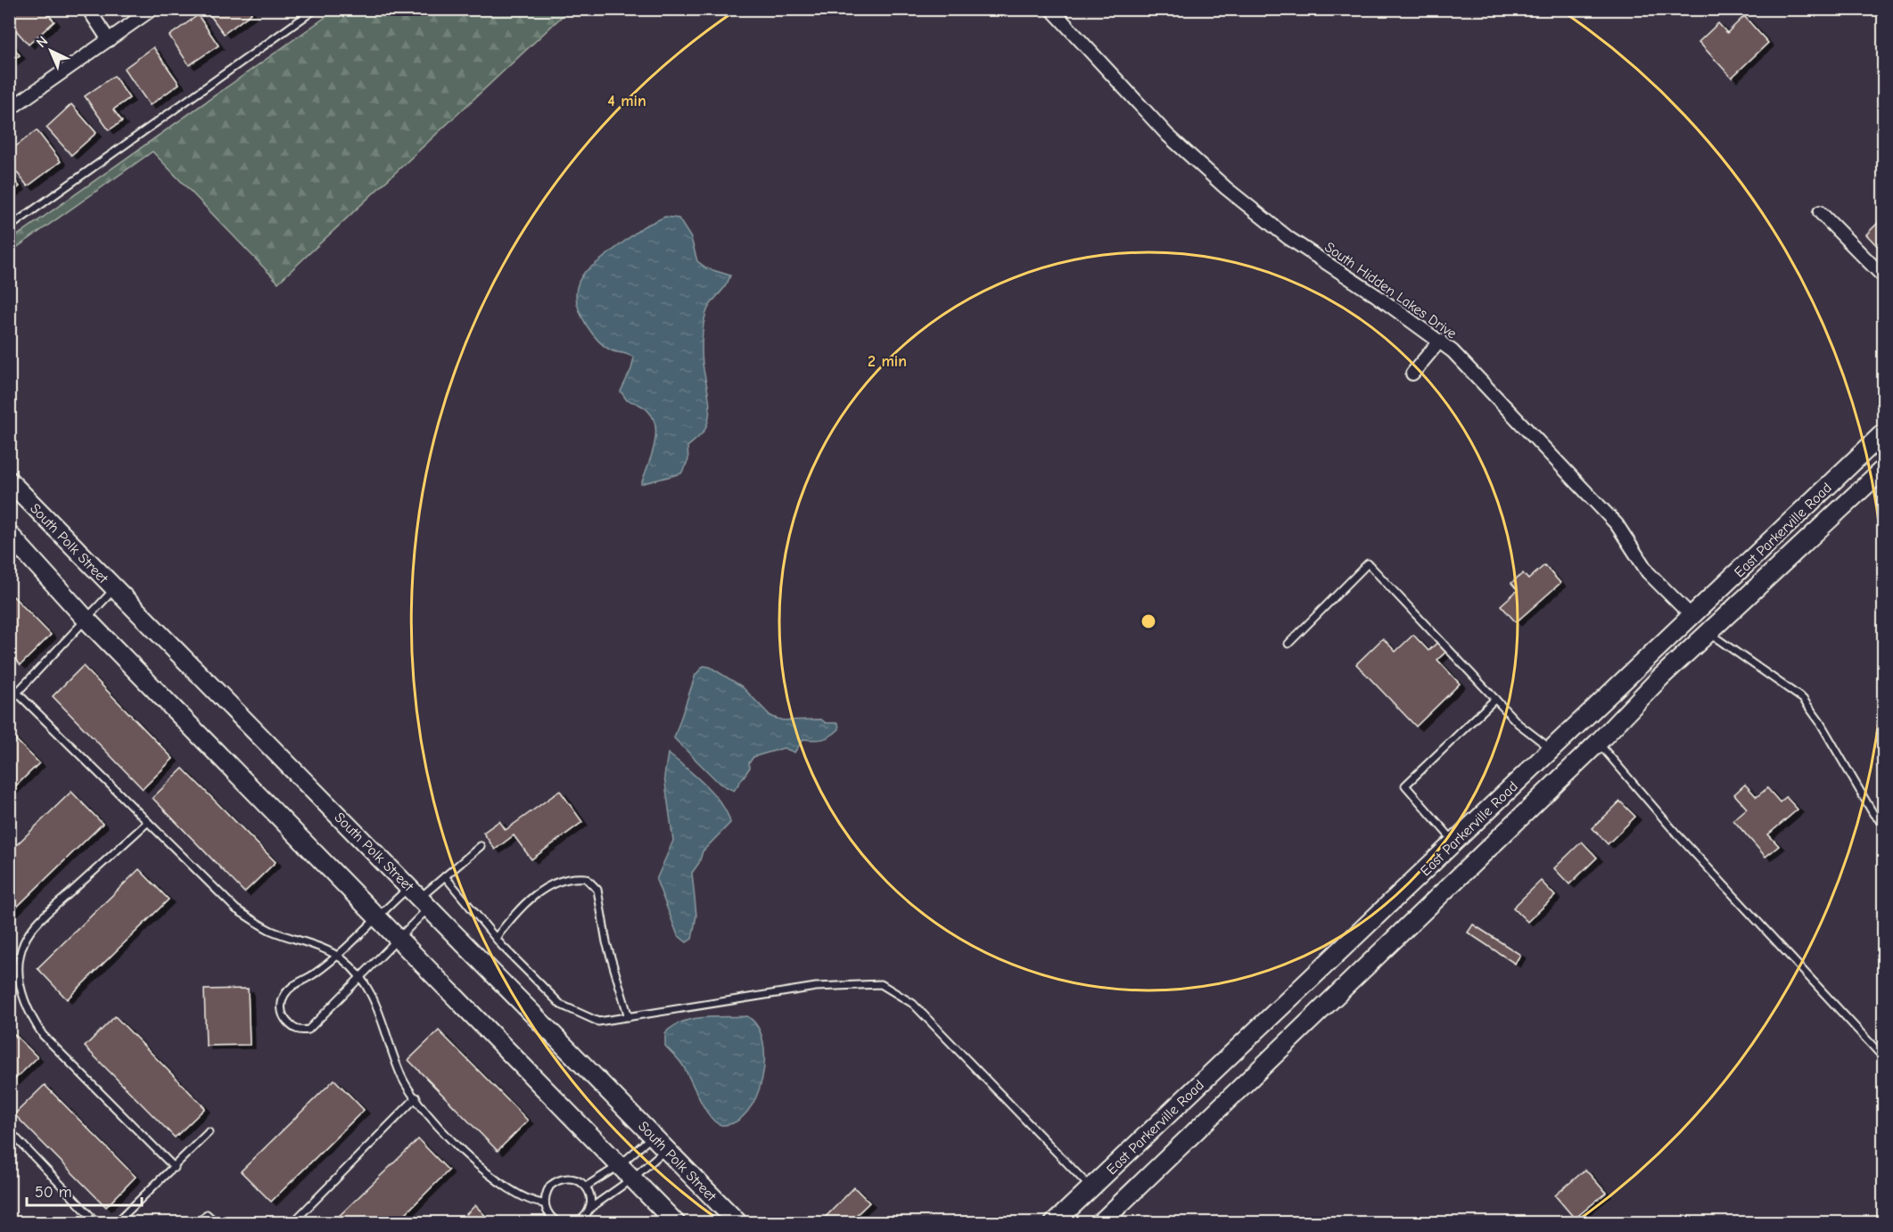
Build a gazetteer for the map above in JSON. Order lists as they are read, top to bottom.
{
  "streets": {
    "main road": ["East Parkerville Road", "South Polk Street"],
    "street": ["South Hidden Lakes Drive"]
  },
  "crossings": [
    ["South Hidden Lakes Drive", "East Parkerville Road"]
  ],
  "scale_bar": "50 m",
  "north": "top left",
  "rings": ["4 min", "2 min"]
}
